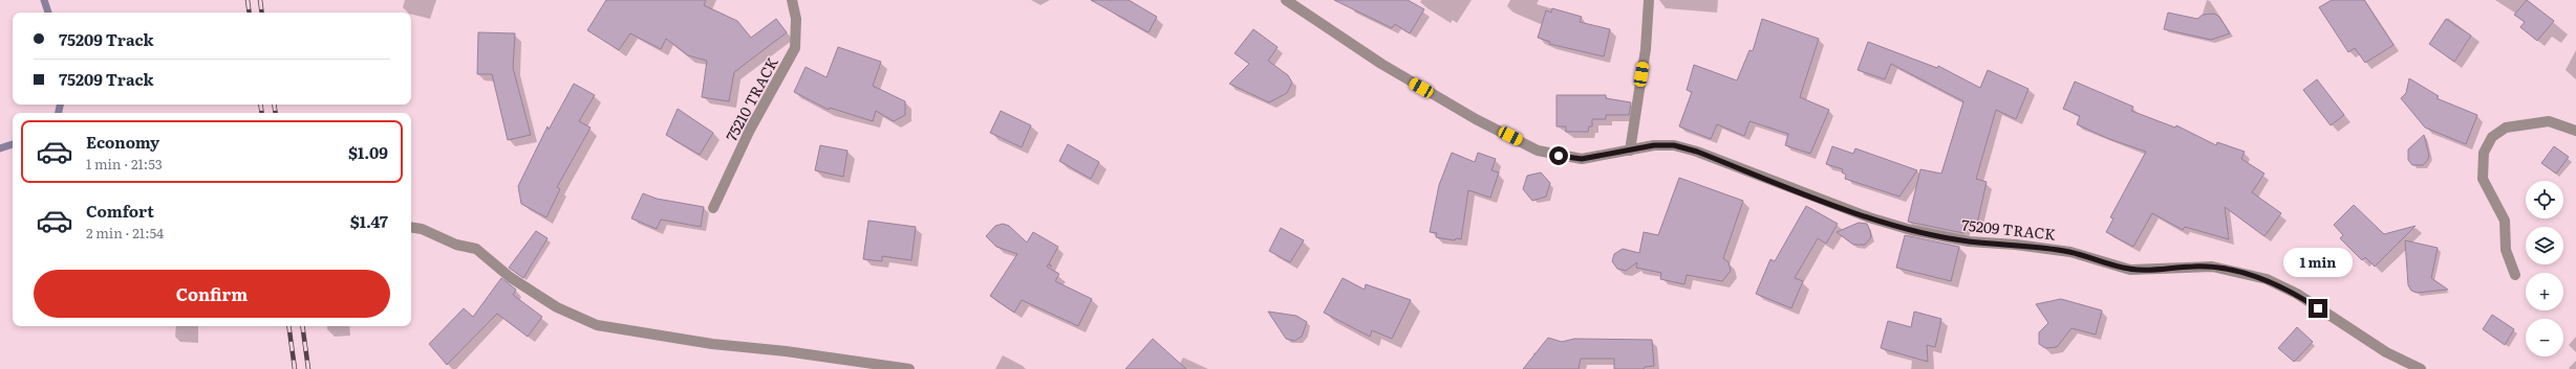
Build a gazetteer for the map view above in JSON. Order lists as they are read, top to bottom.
{
  "streets": {
    "street": ["75210 TRACK", "75209 TRACK"]
  },
  "page": {
    "banner": ["75209 Track", "75209 Track"],
    "list": [
      {
        "name": "Economy",
        "note": "1 min · 21:53",
        "value": "$1.09"
      },
      {
        "name": "Comfort",
        "note": "2 min · 21:54",
        "value": "$1.47"
      }
    ],
    "map_buttons": ["+", "−"],
    "bubble": "1 min",
    "buttons": "Confirm"
  }
}
